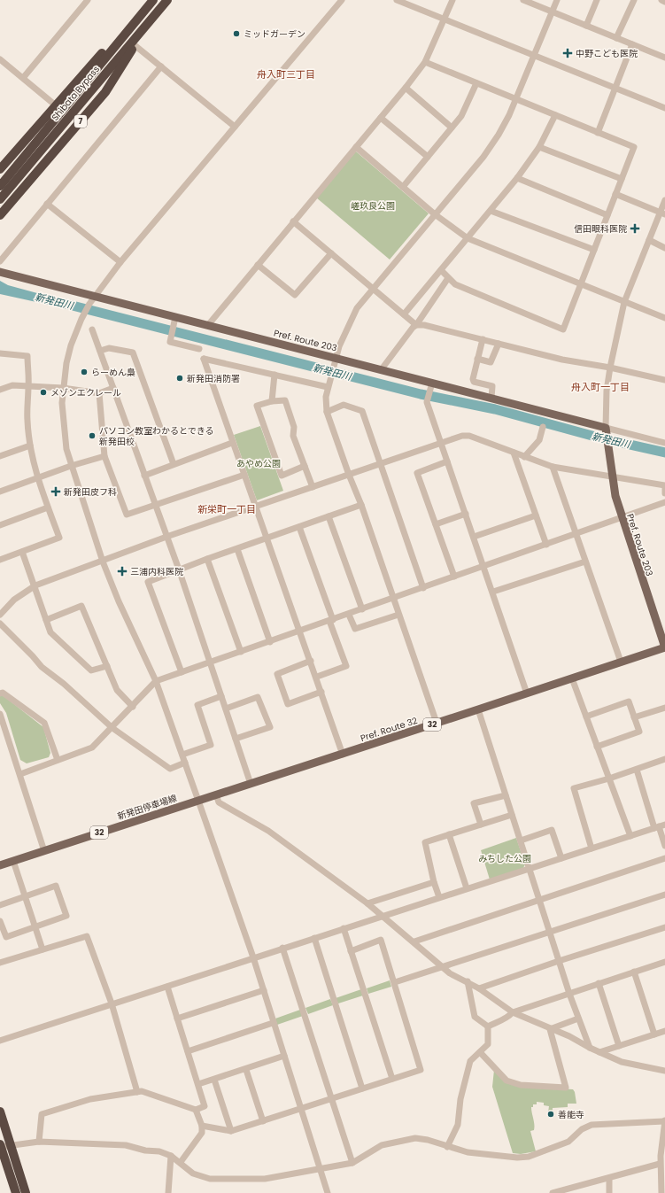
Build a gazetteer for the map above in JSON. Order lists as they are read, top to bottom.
{
  "streets": {
    "highway": ["Shibata Bypass", "7"],
    "main road": [
      "Pref. Route 203",
      "32",
      "Pref. Route 32",
      "新発田停車場線"
    ]
  },
  "crossings": [
    ["Shibata Bypass", "7"],
    ["Pref. Route 203", "Pref. Route 32"],
    ["Pref. Route 32", "新発田停車場線"]
  ],
  "districts": ["舟入町三丁目", "舟入町一丁目", "新栄町一丁目"],
  "water": ["新発田川"],
  "parks": ["嵯玖良公園", "あやめ公園", "みちした公園"],
  "places": {
    "other": [
      "ミッドガーデン",
      "らーめん梟",
      "新発田消防署",
      "メゾンエクレール",
      "パソコン教室わかるとできる 新発田校",
      "善能寺"
    ],
    "health": [
      "中野こども医院",
      "信田眼科医院",
      "新発田皮フ科",
      "三浦内科医院"
    ]
  }
}
